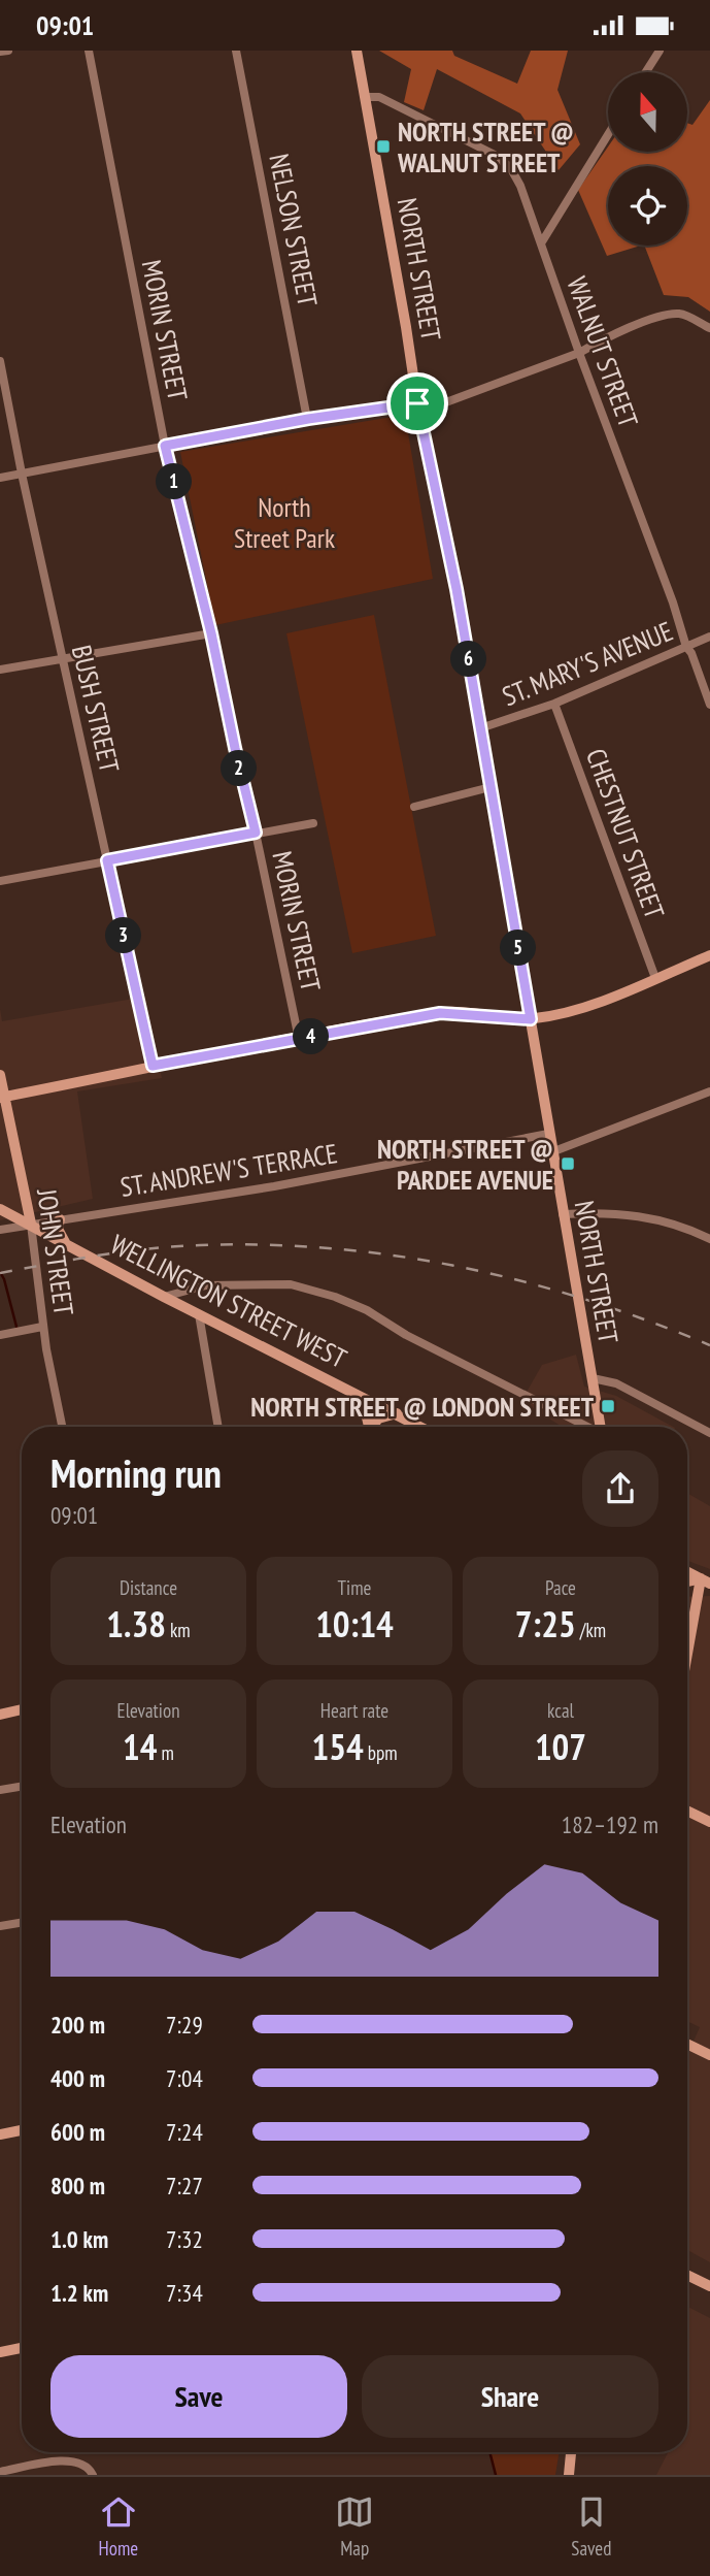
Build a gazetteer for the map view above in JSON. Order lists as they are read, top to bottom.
{
  "streets": {
    "main road": ["NORTH STREET", "JOHN STREET", "WELLINGTON STREET WEST"],
    "street": [
      "NELSON STREET",
      "MORIN STREET",
      "WALNUT STREET",
      "ST. MARY'S AVENUE",
      "BUSH STREET",
      "CHESTNUT STREET",
      "ST. ANDREW'S TERRACE"
    ]
  },
  "crossings": [
    ["NORTH STREET", "WALNUT STREET"],
    ["NORTH STREET", "ST. MARY'S AVENUE"],
    ["NORTH STREET", "ST. ANDREW'S TERRACE"],
    ["WALNUT STREET", "ST. MARY'S AVENUE"],
    ["ST. MARY'S AVENUE", "CHESTNUT STREET"],
    ["ST. ANDREW'S TERRACE", "JOHN STREET"],
    ["ST. ANDREW'S TERRACE", "WELLINGTON STREET WEST"],
    ["JOHN STREET", "WELLINGTON STREET WEST"]
  ],
  "parks": ["North Street Park"],
  "places": {
    "transit": ["NORTH STREET @ WALNUT STREET", "NORTH STREET @ PARDEE AVENUE", "NORTH STREET @ LONDON STREET"]
  },
  "north": "top",
  "page": {
    "status": "09:01",
    "pins": [
      "1",
      "6",
      "2",
      "3",
      "5",
      "4"
    ],
    "heading": ["Morning run", "09:01"],
    "stats": [
      ["Distance", "1.38 km"],
      ["Time", "10:14"],
      ["Pace", "7:25 /km"],
      ["Elevation", "14 m"],
      ["Heart rate", "154 bpm"],
      ["kcal", "107"]
    ],
    "chart": ["Elevation", "182–192 m"],
    "list": [
      {
        "name": "200 m",
        "note": "7:29"
      },
      {
        "name": "400 m",
        "note": "7:04"
      },
      {
        "name": "600 m",
        "note": "7:24"
      },
      {
        "name": "800 m",
        "note": "7:27"
      },
      {
        "name": "1.0 km",
        "note": "7:32"
      },
      {
        "name": "1.2 km",
        "note": "7:34"
      }
    ],
    "buttons": ["Save", "Share"],
    "tabs": ["Home", "Map", "Saved"]
  }
}
